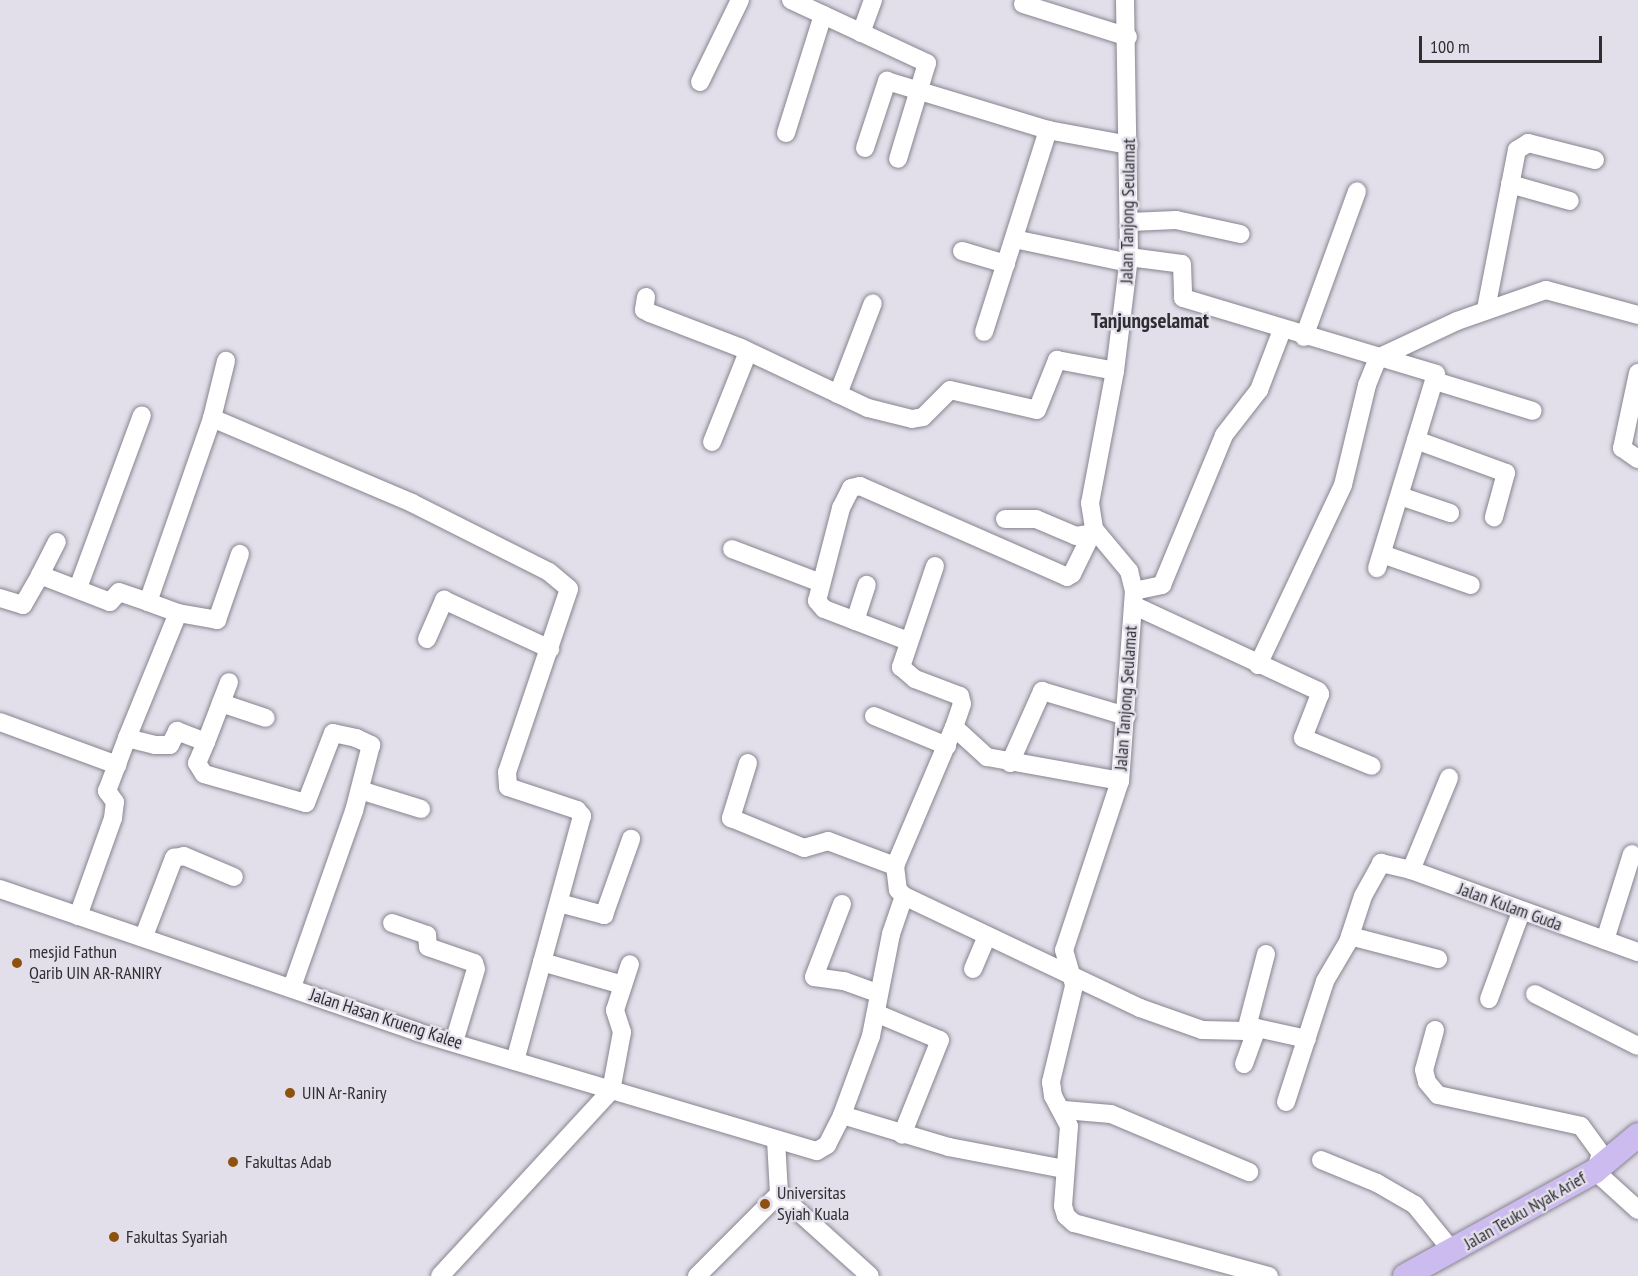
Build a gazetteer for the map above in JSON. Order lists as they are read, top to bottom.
{
  "streets": {
    "main road": ["Jalan Teuku Nyak Arief"],
    "street": ["Jalan Tanjong Seulamat", "Jalan Kulam Guda", "Jalan Hasan Krueng Kalee"]
  },
  "districts": ["Tanjungselamat"],
  "places": [
    "mesjid Fathun Qarib UIN AR-RANIRY",
    "UIN Ar-Raniry",
    "Fakultas Adab",
    "Universitas Syiah Kuala",
    "Fakultas Syariah"
  ],
  "scale_bar": "100 m"
}
